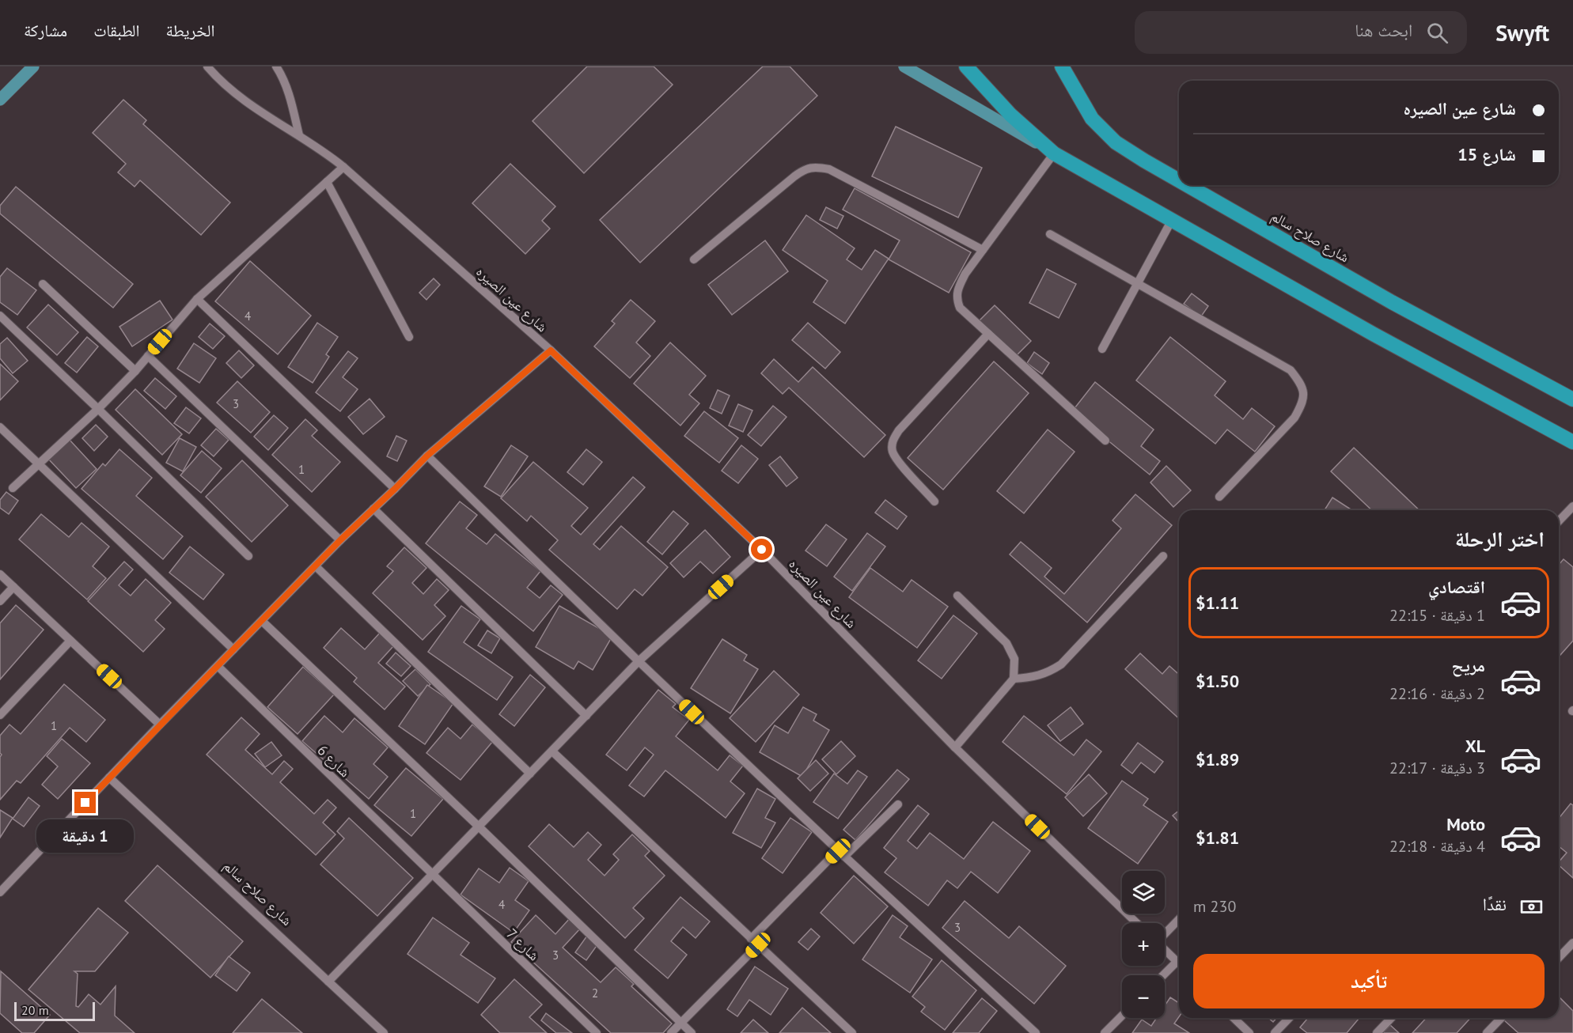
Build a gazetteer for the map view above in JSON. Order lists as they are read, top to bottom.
{
  "streets": {
    "highway": ["شارع صلاح سالم"],
    "street": ["شارع عين الصيره", "شارع 6", "شارع 7"]
  },
  "crossings": [
    ["شارع 6", "شارع 7"]
  ],
  "house_numbers": [
    "4",
    "3",
    "1",
    "1",
    "1",
    "4",
    "3",
    "3",
    "2"
  ],
  "scale_bar": "20 m",
  "page": {
    "header": "Swyft",
    "search": "ابحث هنا",
    "nav": ["الخريطة", "الطبقات", "مشاركة"],
    "banner": ["شارع عين الصيره", "شارع 15"],
    "heading": "اختر الرحلة",
    "list": [
      {
        "name": "اقتصادي",
        "note": "1 دقيقة · 22:15",
        "value": "$1.11"
      },
      {
        "name": "مريح",
        "note": "2 دقيقة · 22:16",
        "value": "$1.50"
      },
      {
        "name": "XL",
        "note": "3 دقيقة · 22:17",
        "value": "$1.89"
      },
      {
        "name": "Moto",
        "note": "4 دقيقة · 22:18",
        "value": "$1.81"
      }
    ],
    "bubble": "1 دقيقة",
    "map_buttons": ["+", "−"],
    "pay": ["نقدًا", "230 m"],
    "buttons": "تأكيد",
    "scale": "20 m"
  }
}
